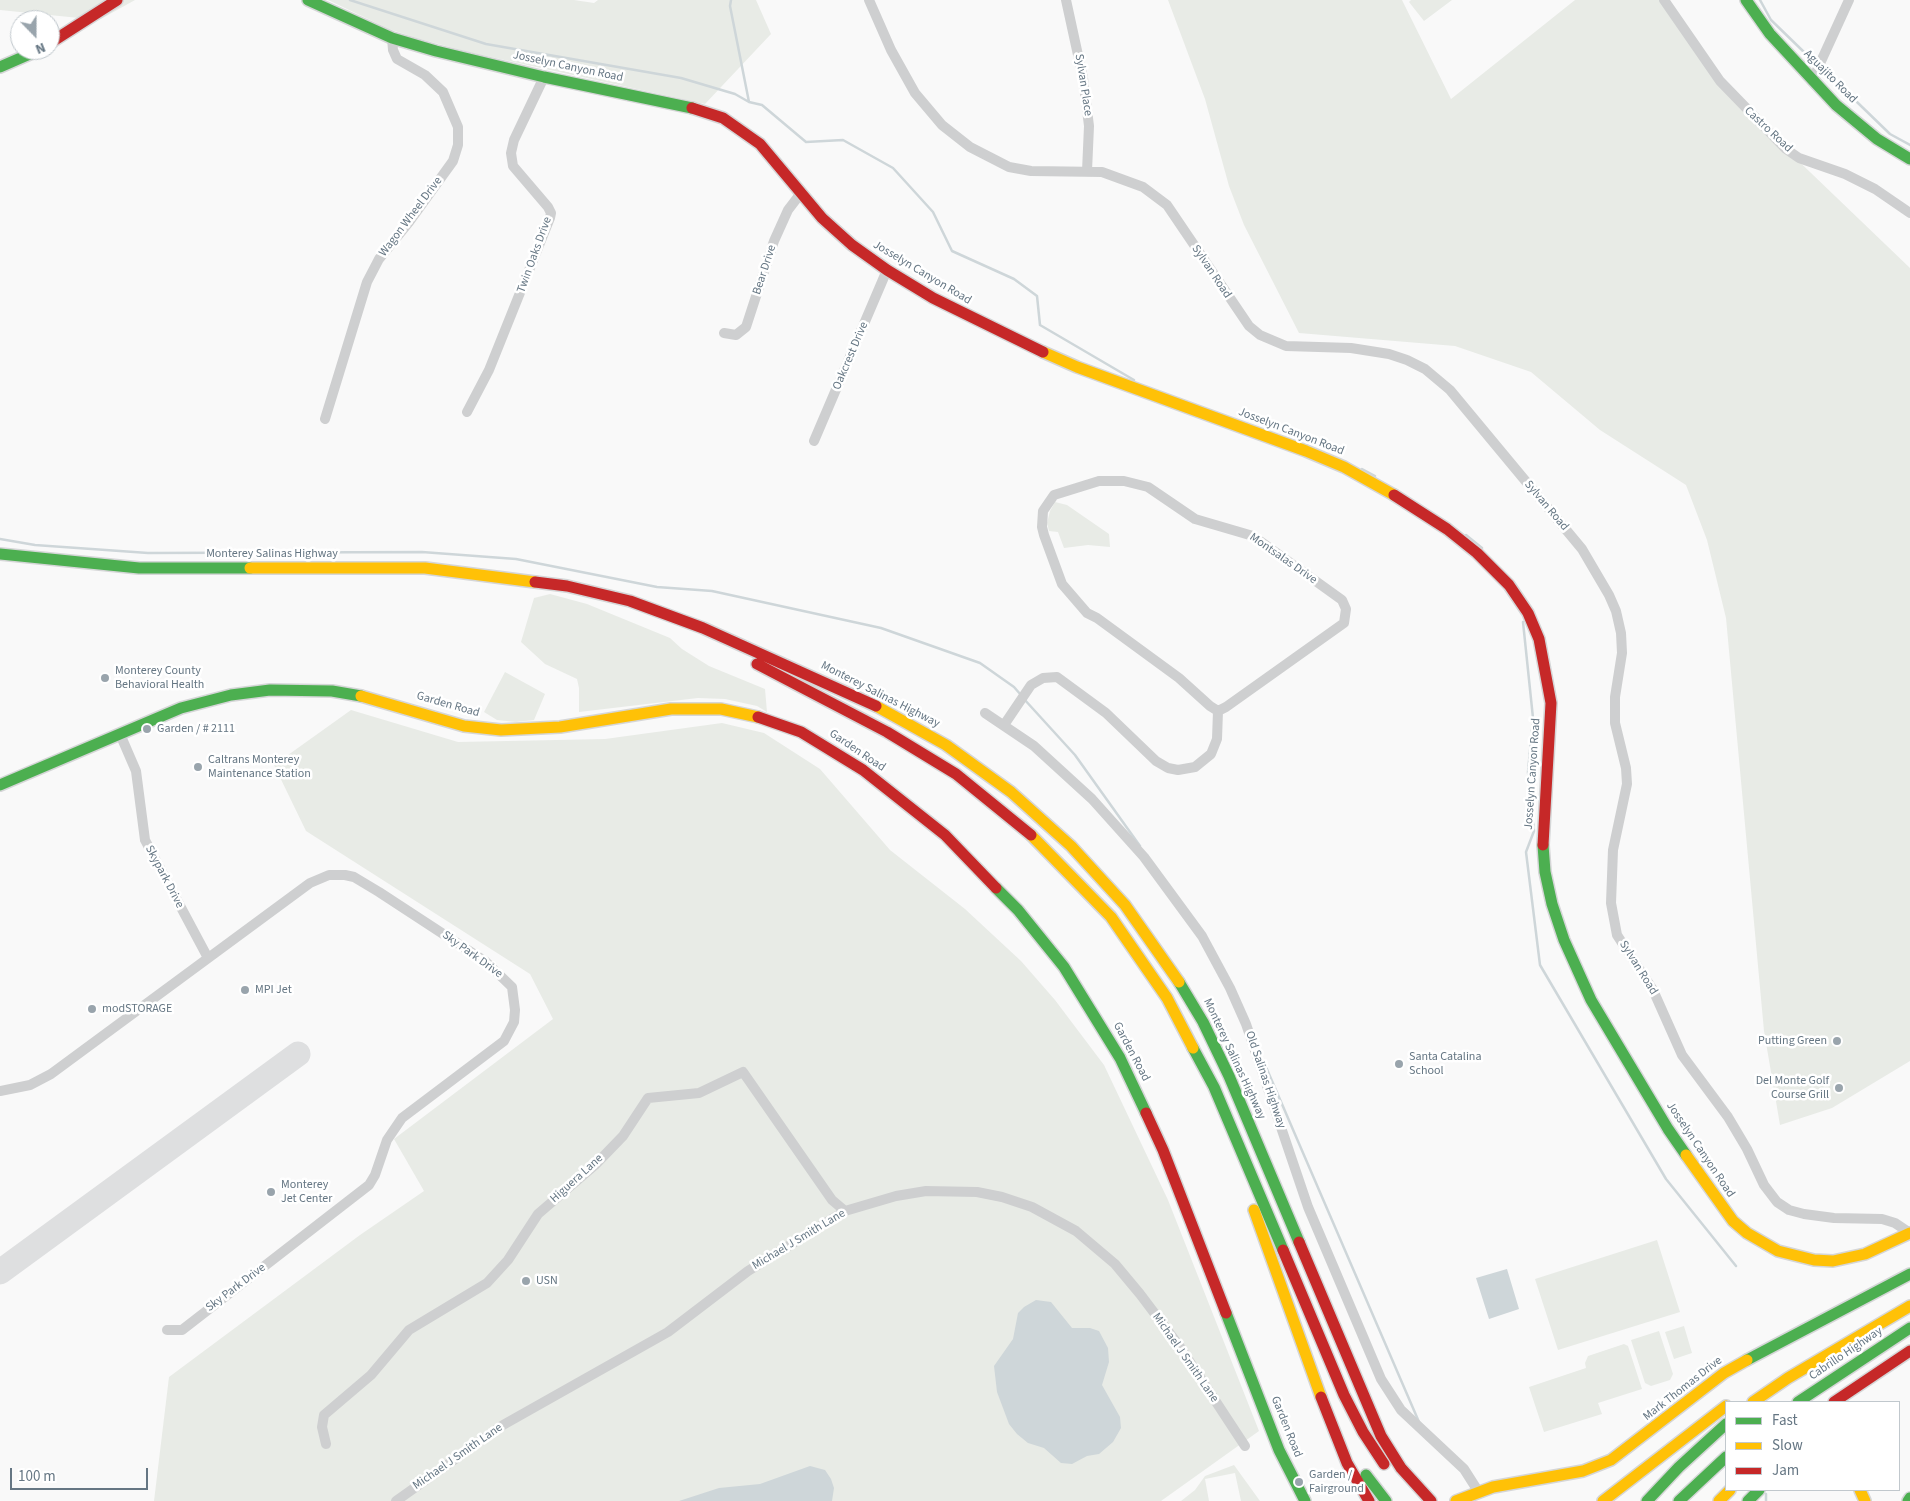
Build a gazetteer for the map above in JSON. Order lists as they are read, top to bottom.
{
  "streets": {
    "main road": [
      "Josselyn Canyon Road",
      "Aguajito Road",
      "Monterey Salinas Highway",
      "Garden Road",
      "Cabrillo Highway",
      "Mark Thomas Drive"
    ],
    "street": [
      "Sylvan Place",
      "Castro Road",
      "Wagon Wheel Drive",
      "Twin Oaks Drive",
      "Bear Drive",
      "Sylvan Road",
      "Oakcrest Drive",
      "Montsalas Drive",
      "Skypark Drive",
      "Sky Park Drive",
      "Old Salinas Highway",
      "Higuera Lane",
      "Michael J Smith Lane"
    ]
  },
  "crossings": [
    ["Josselyn Canyon Road", "Wagon Wheel Drive"],
    ["Josselyn Canyon Road", "Twin Oaks Drive"],
    ["Josselyn Canyon Road", "Bear Drive"],
    ["Josselyn Canyon Road", "Sylvan Road"],
    ["Josselyn Canyon Road", "Oakcrest Drive"],
    ["Sylvan Place", "Sylvan Road"],
    ["Garden Road", "Skypark Drive"],
    ["Skypark Drive", "Sky Park Drive"],
    ["Old Salinas Highway", "Mark Thomas Drive"],
    ["Higuera Lane", "Michael J Smith Lane"]
  ],
  "places": [
    "Monterey County Behavioral Health",
    "Garden / # 2111",
    "Caltrans Monterey Maintenance Station",
    "MPI Jet",
    "modSTORAGE",
    "Putting Green",
    "Santa Catalina School",
    "Del Monte Golf Course Grill",
    "Monterey Jet Center",
    "USN",
    "Garden / Fairground"
  ],
  "legend": ["Fast", "Slow", "Jam"],
  "scale_bar": "100 m",
  "north": "bottom"
}
